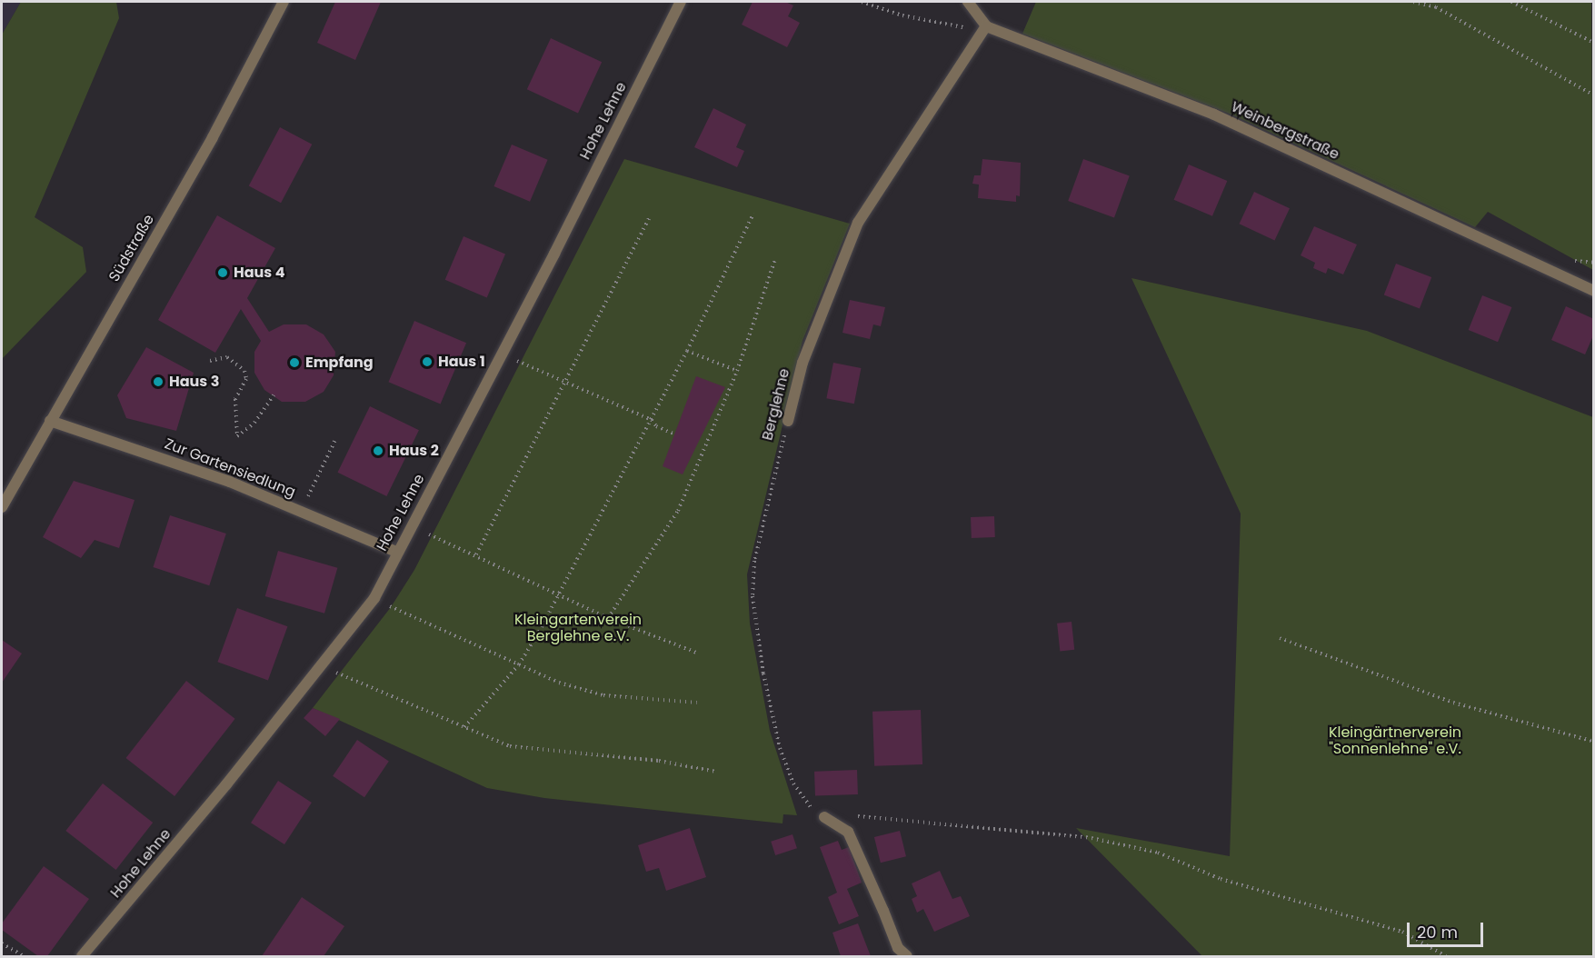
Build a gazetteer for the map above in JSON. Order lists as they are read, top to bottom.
{
  "streets": {
    "street": [
      "Hohe Lehne",
      "Weinbergstraße",
      "Südstraße",
      "Berglehne",
      "Zur Gartensiedlung"
    ]
  },
  "crossings": [
    ["Hohe Lehne", "Zur Gartensiedlung"],
    ["Weinbergstraße", "Berglehne"],
    ["Südstraße", "Zur Gartensiedlung"]
  ],
  "parks": ["Kleingartenverein Berglehne e.V.", "Kleingärtnerverein \"Sonnenlehne\" e.V."],
  "places": [
    "Haus 4",
    "Haus 1",
    "Empfang",
    "Haus 3",
    "Haus 2"
  ],
  "scale_bar": "20 m"
}
